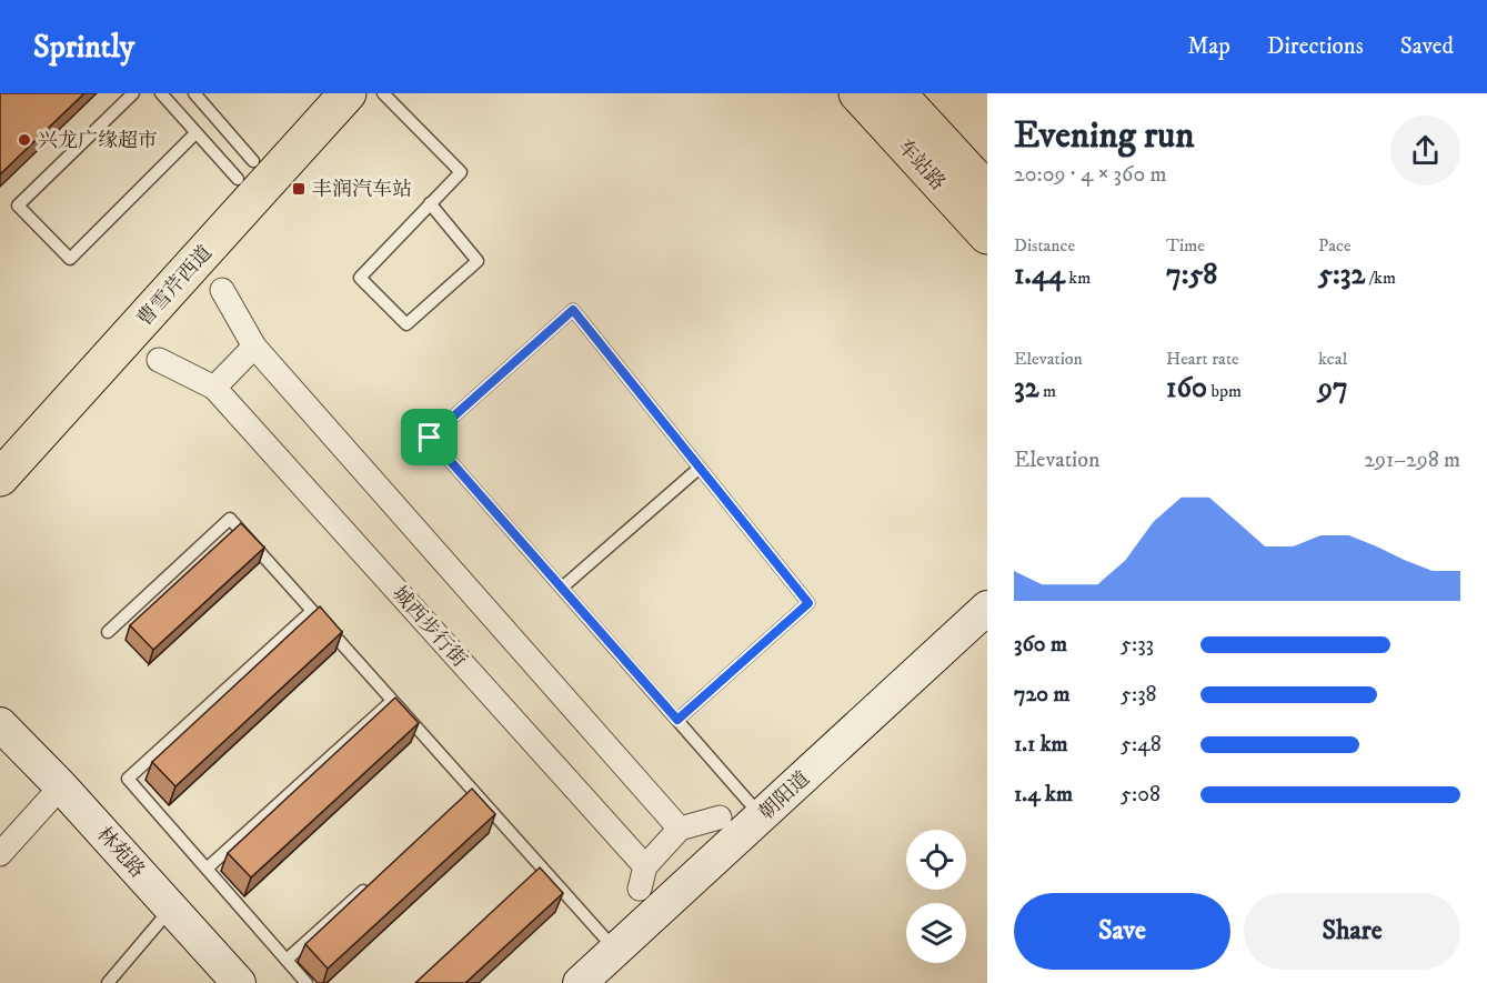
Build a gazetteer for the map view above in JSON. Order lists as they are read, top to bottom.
{
  "streets": {
    "main road": ["车站路", "曹雪芹西道"],
    "street": ["城西步行街", "朝阳道", "林苑路"]
  },
  "places": {
    "other": ["兴龙广缘超市"],
    "transit": ["丰润汽车站"]
  },
  "page": {
    "header": "Sprintly",
    "nav": ["Map", "Directions", "Saved"],
    "heading": ["Evening run", "20:09 · 4 × 360 m"],
    "stats": [
      ["Distance", "1.44 km"],
      ["Time", "7:58"],
      ["Pace", "5:32 /km"],
      ["Elevation", "32 m"],
      ["Heart rate", "160 bpm"],
      ["kcal", "97"]
    ],
    "chart": ["Elevation", "291–298 m"],
    "list": [
      {
        "name": "360 m",
        "note": "5:33"
      },
      {
        "name": "720 m",
        "note": "5:38"
      },
      {
        "name": "1.1 km",
        "note": "5:48"
      },
      {
        "name": "1.4 km",
        "note": "5:08"
      }
    ],
    "buttons": ["Save", "Share"]
  }
}
